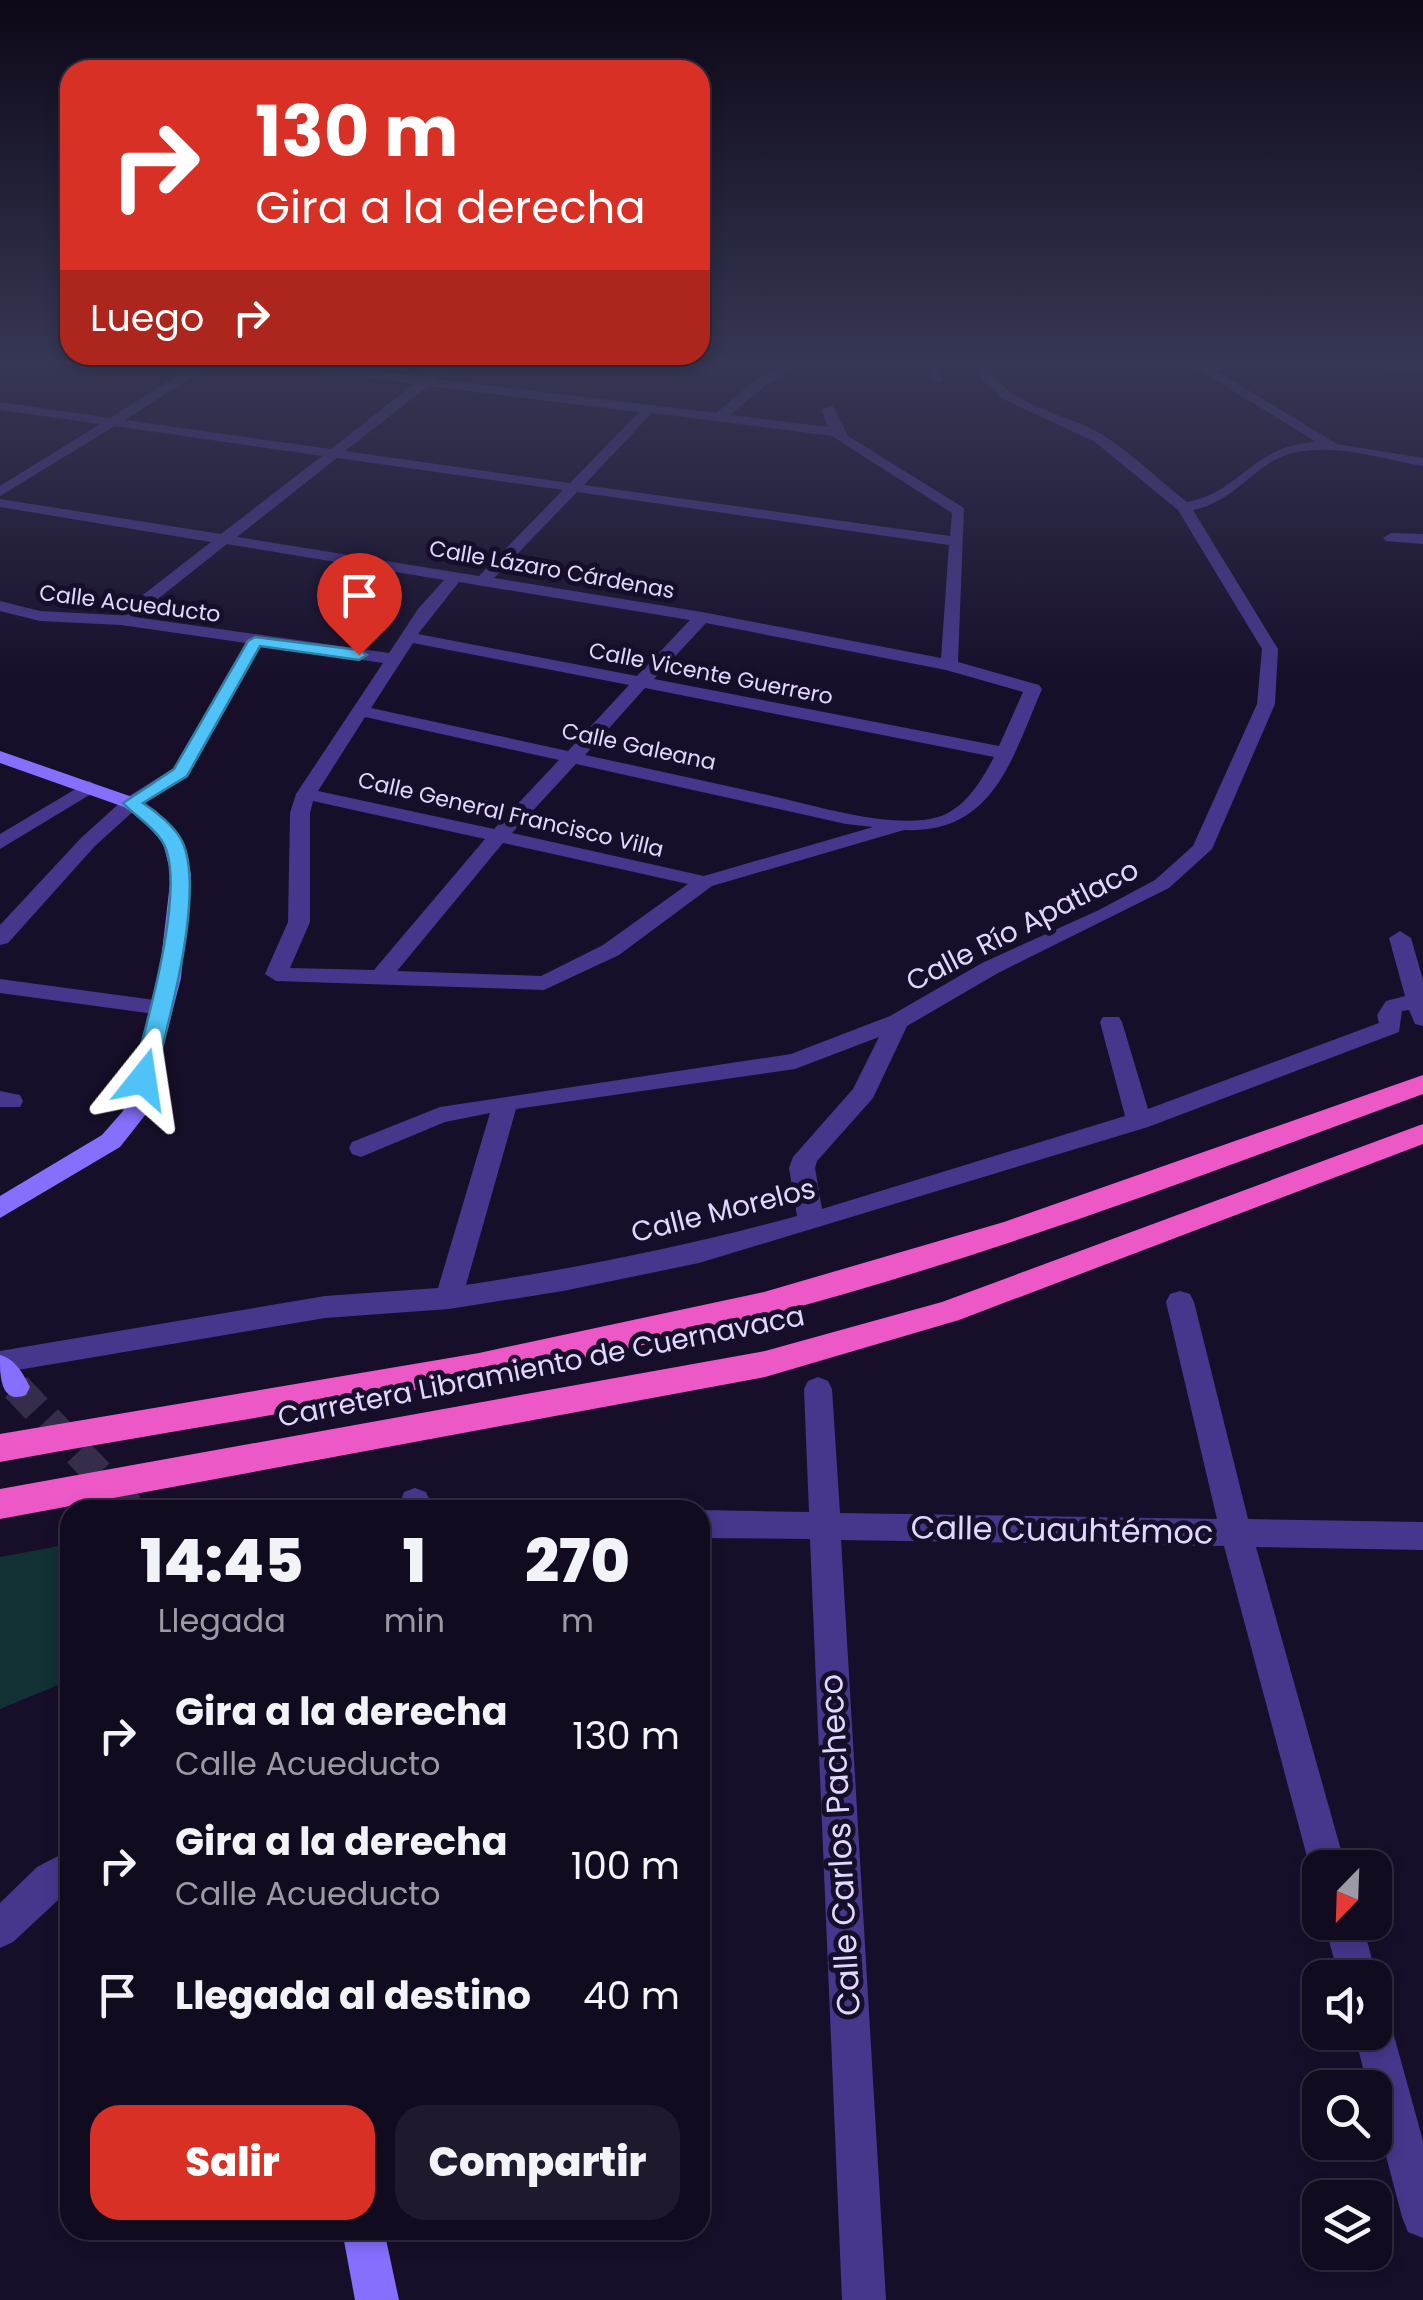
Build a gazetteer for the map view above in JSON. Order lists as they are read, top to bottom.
{
  "streets": {
    "highway": ["Carretera Libramiento de Cuernavaca"],
    "street": [
      "Calle Lázaro Cárdenas",
      "Calle Acueducto",
      "Calle Vicente Guerrero",
      "Calle Galeana",
      "Calle General Francisco Villa",
      "Calle Río Apatlaco",
      "Calle Morelos",
      "Calle Cuauhtémoc",
      "Calle Carlos Pacheco"
    ]
  },
  "crossings": [
    ["Calle Lázaro Cárdenas", "Calle Vicente Guerrero"],
    ["Calle Cuauhtémoc", "Calle Carlos Pacheco"]
  ],
  "north": "bottom left",
  "page": {
    "turn": ["130 m", "Gira a la derecha"],
    "then": "Luego",
    "eta": [
      "14:45",
      "Llegada",
      "1",
      "min",
      "270",
      "m"
    ],
    "list": [
      {
        "name": "Gira a la derecha",
        "note": "Calle Acueducto",
        "value": "130 m"
      },
      {
        "name": "Gira a la derecha",
        "note": "Calle Acueducto",
        "value": "100 m"
      },
      {
        "name": "Llegada al destino",
        "value": "40 m"
      }
    ],
    "buttons": ["Salir", "Compartir"]
  }
}
